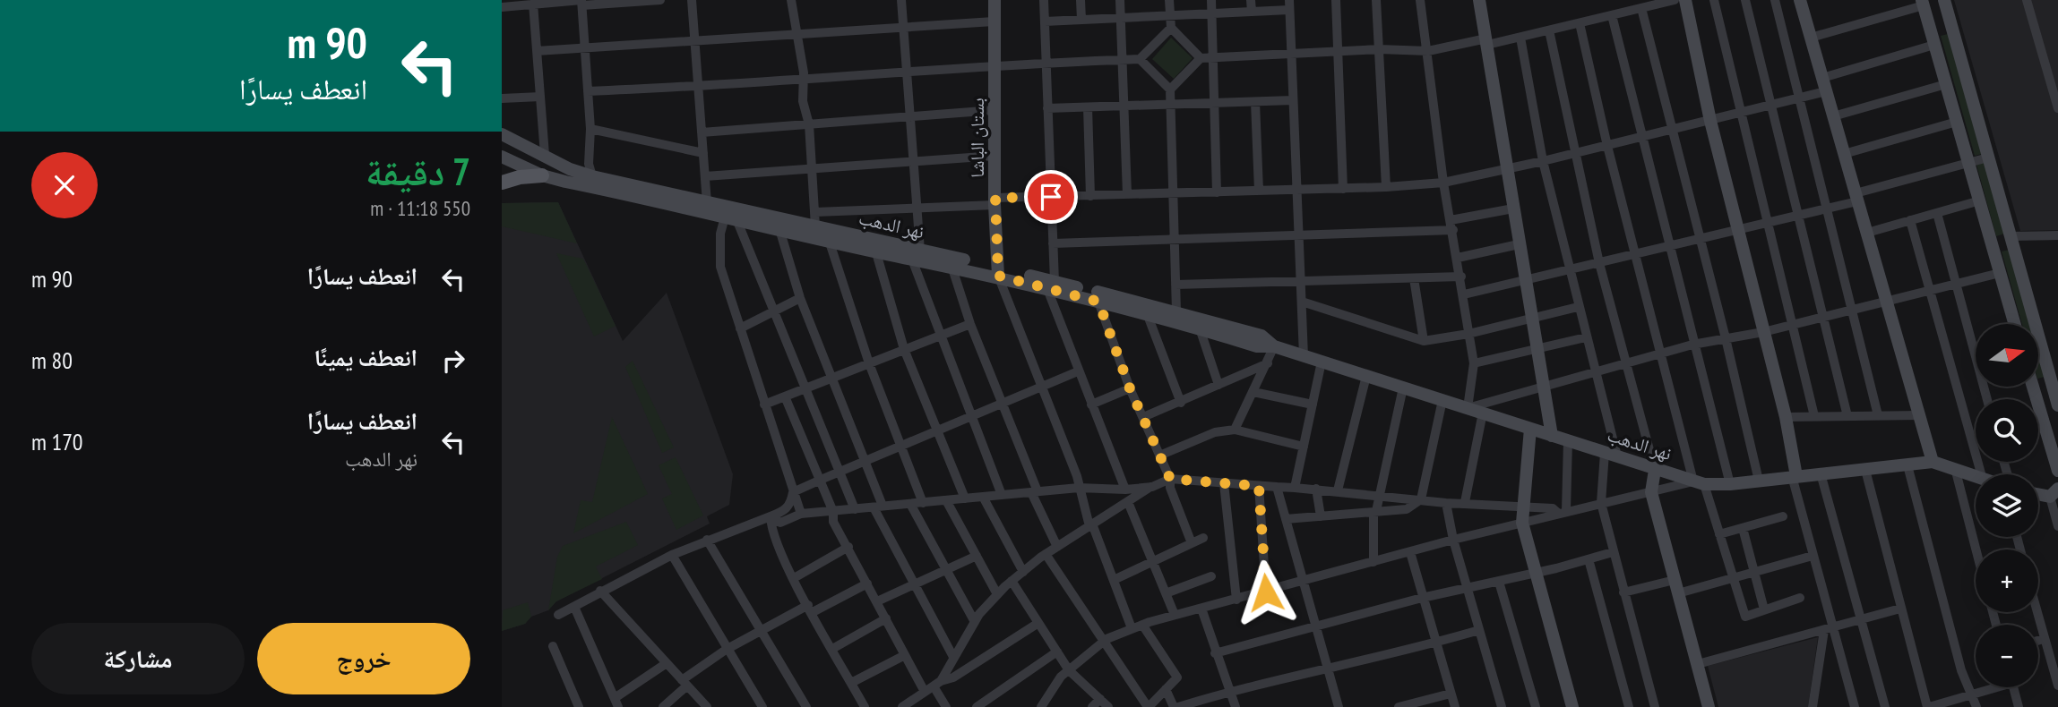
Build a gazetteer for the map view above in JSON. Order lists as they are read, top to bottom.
{
  "streets": {
    "street": ["بستان الباشا", "نهر الدهب"]
  },
  "crossings": [
    ["بستان الباشا", "نهر الدهب"]
  ],
  "north": "right",
  "page": {
    "turn": ["90 m", "انعطف يسارًا"],
    "heading": ["7 دقيقة", "550 m · 11:18"],
    "list": [
      {
        "name": "انعطف يسارًا",
        "value": "90 m"
      },
      {
        "name": "انعطف يمينًا",
        "value": "80 m"
      },
      {
        "name": "انعطف يسارًا",
        "note": "نهر الدهب",
        "value": "170 m"
      }
    ],
    "map_buttons": ["+", "−"],
    "buttons": ["خروج", "مشاركة"]
  }
}
